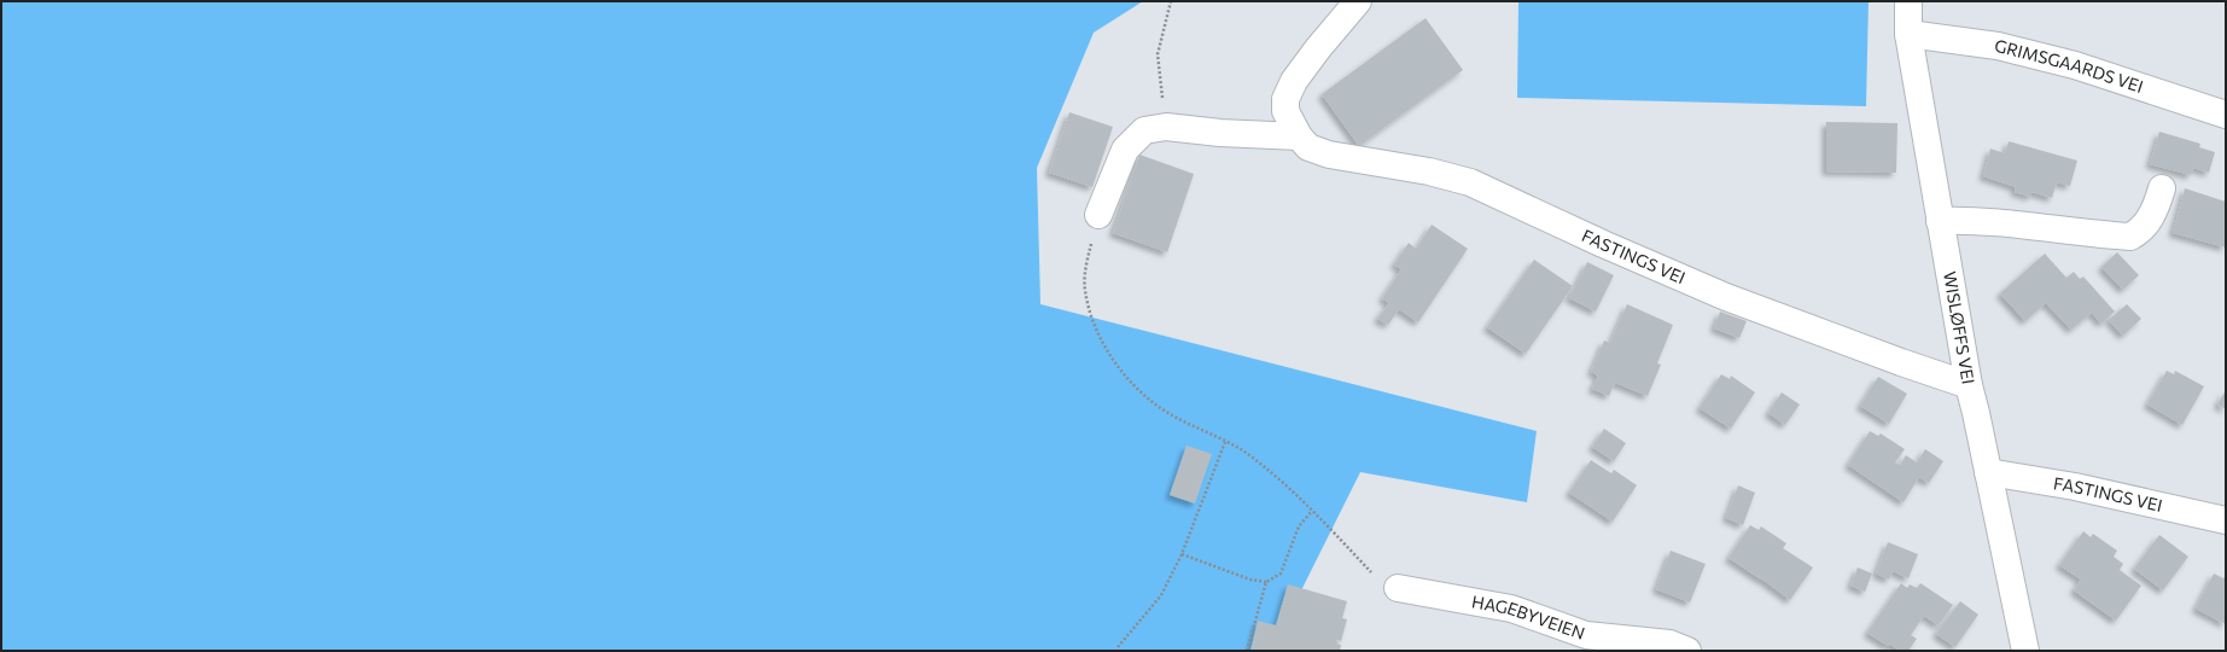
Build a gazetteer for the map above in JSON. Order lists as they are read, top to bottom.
{
  "streets": {
    "street": [
      "GRIMSGAARDS VEI",
      "FASTINGS VEI",
      "WISLØFFS VEI",
      "HAGEBYVEIEN"
    ]
  },
  "crossings": [
    ["GRIMSGAARDS VEI", "WISLØFFS VEI"],
    ["FASTINGS VEI", "WISLØFFS VEI"]
  ]
}
